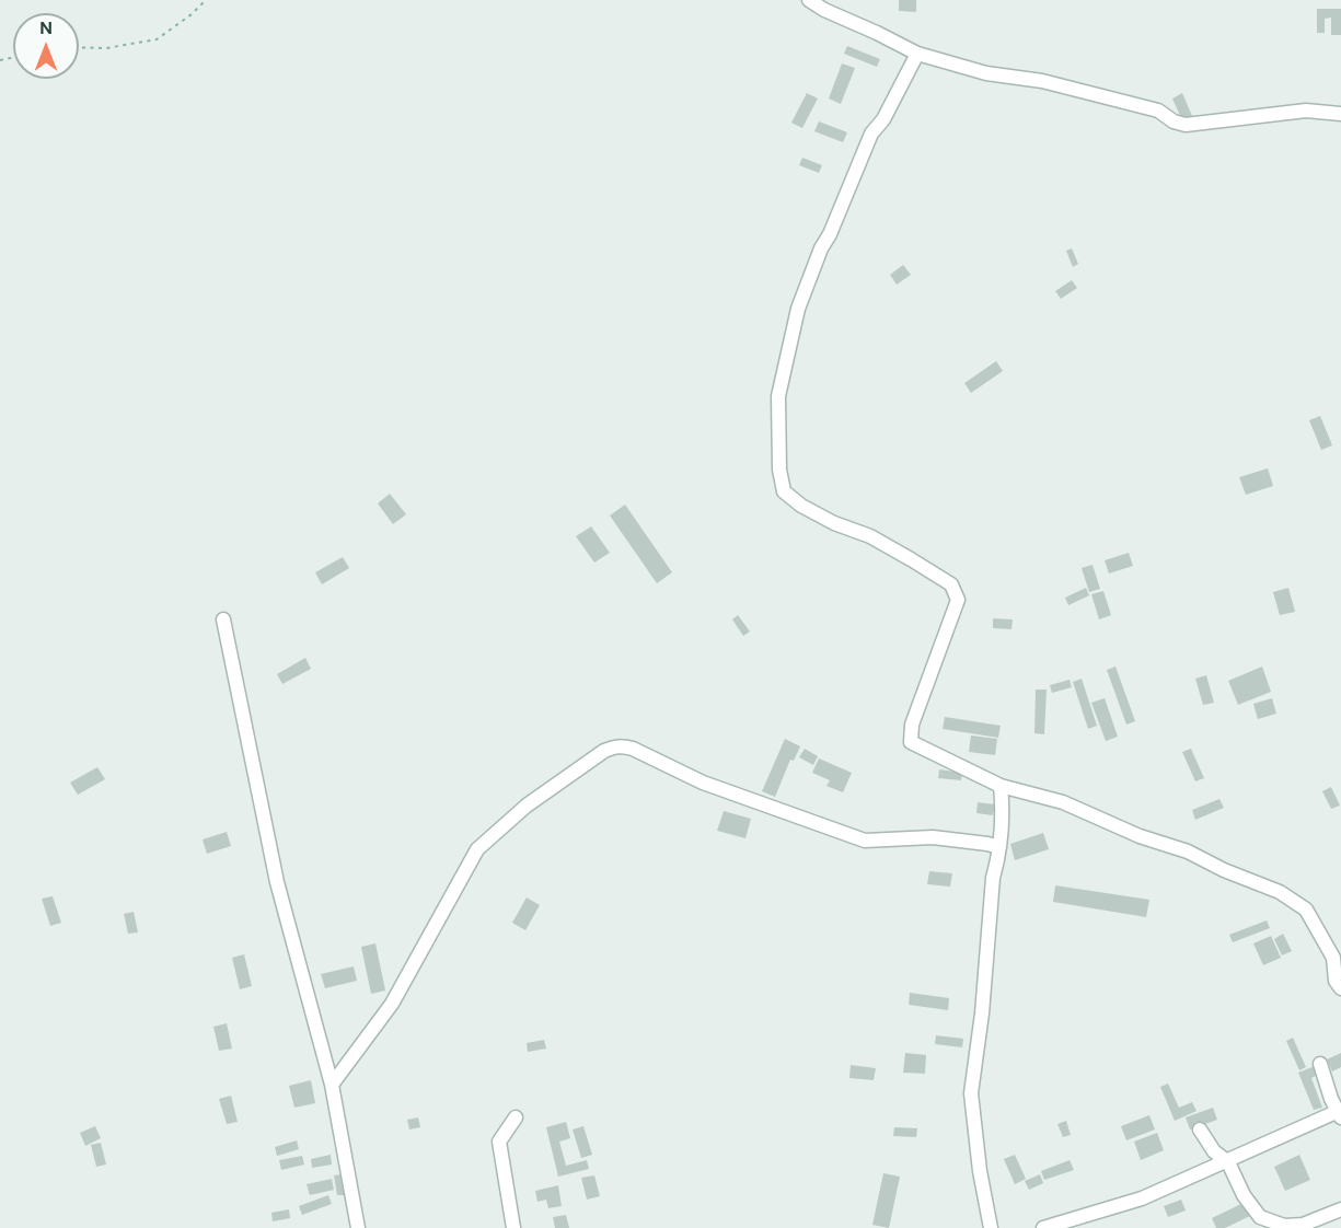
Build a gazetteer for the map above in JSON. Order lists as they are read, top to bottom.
{
  "north": "top"
}
